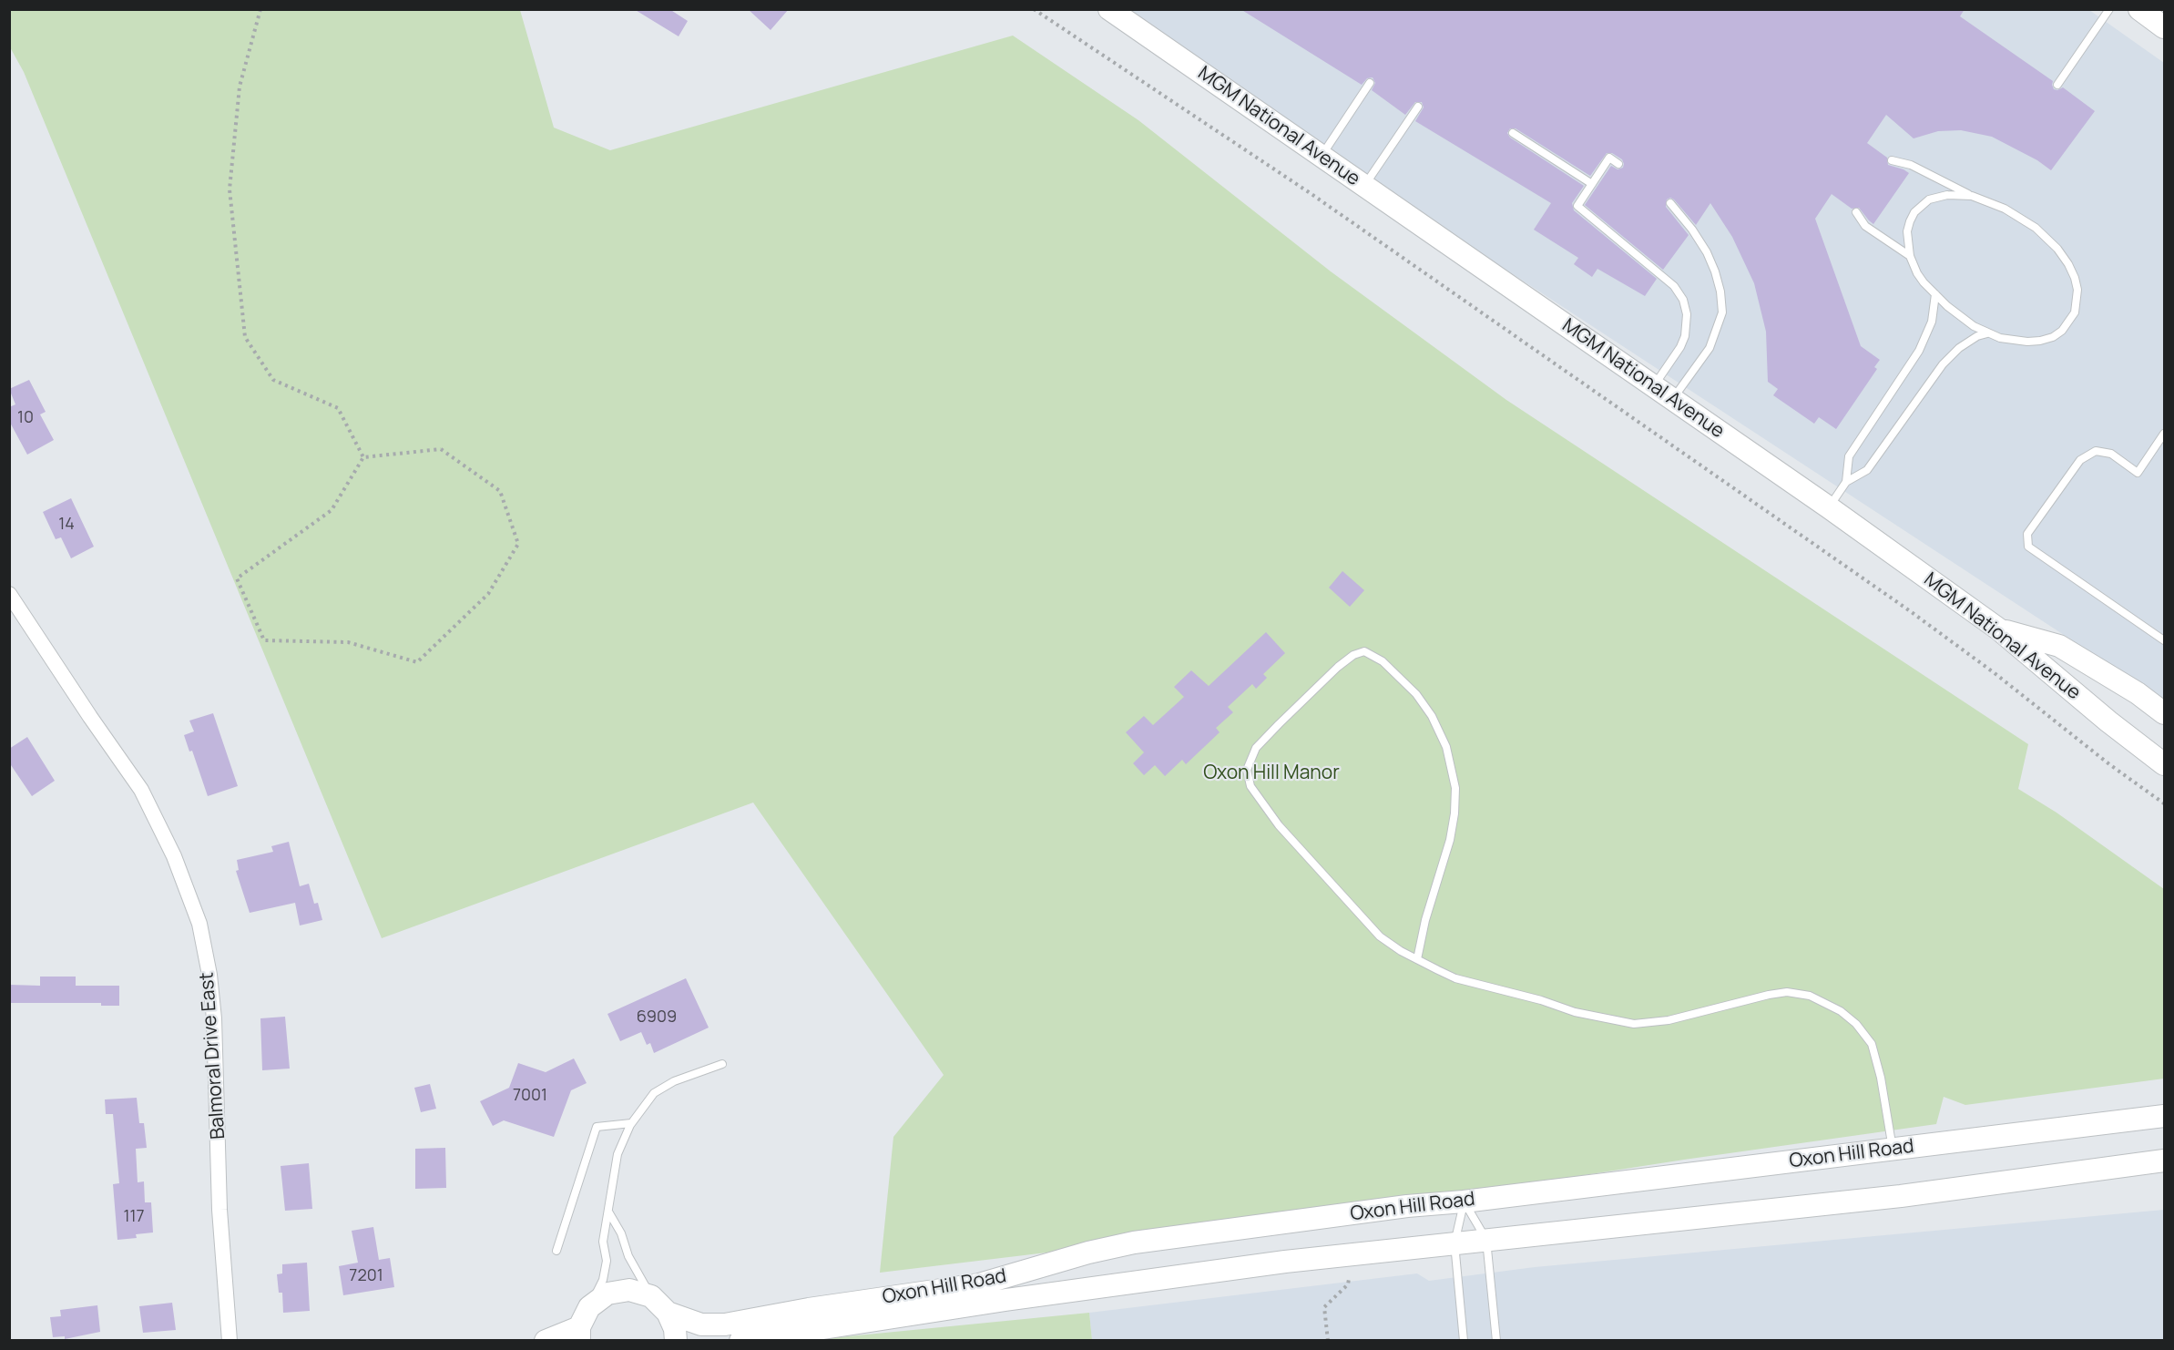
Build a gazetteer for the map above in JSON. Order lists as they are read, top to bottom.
{
  "streets": {
    "main road": ["MGM National Avenue", "Oxon Hill Road"],
    "street": ["Balmoral Drive East"]
  },
  "parks": ["Oxon Hill Manor"],
  "house_numbers": [
    "10",
    "14",
    "6909",
    "7001",
    "117",
    "7201"
  ]
}
